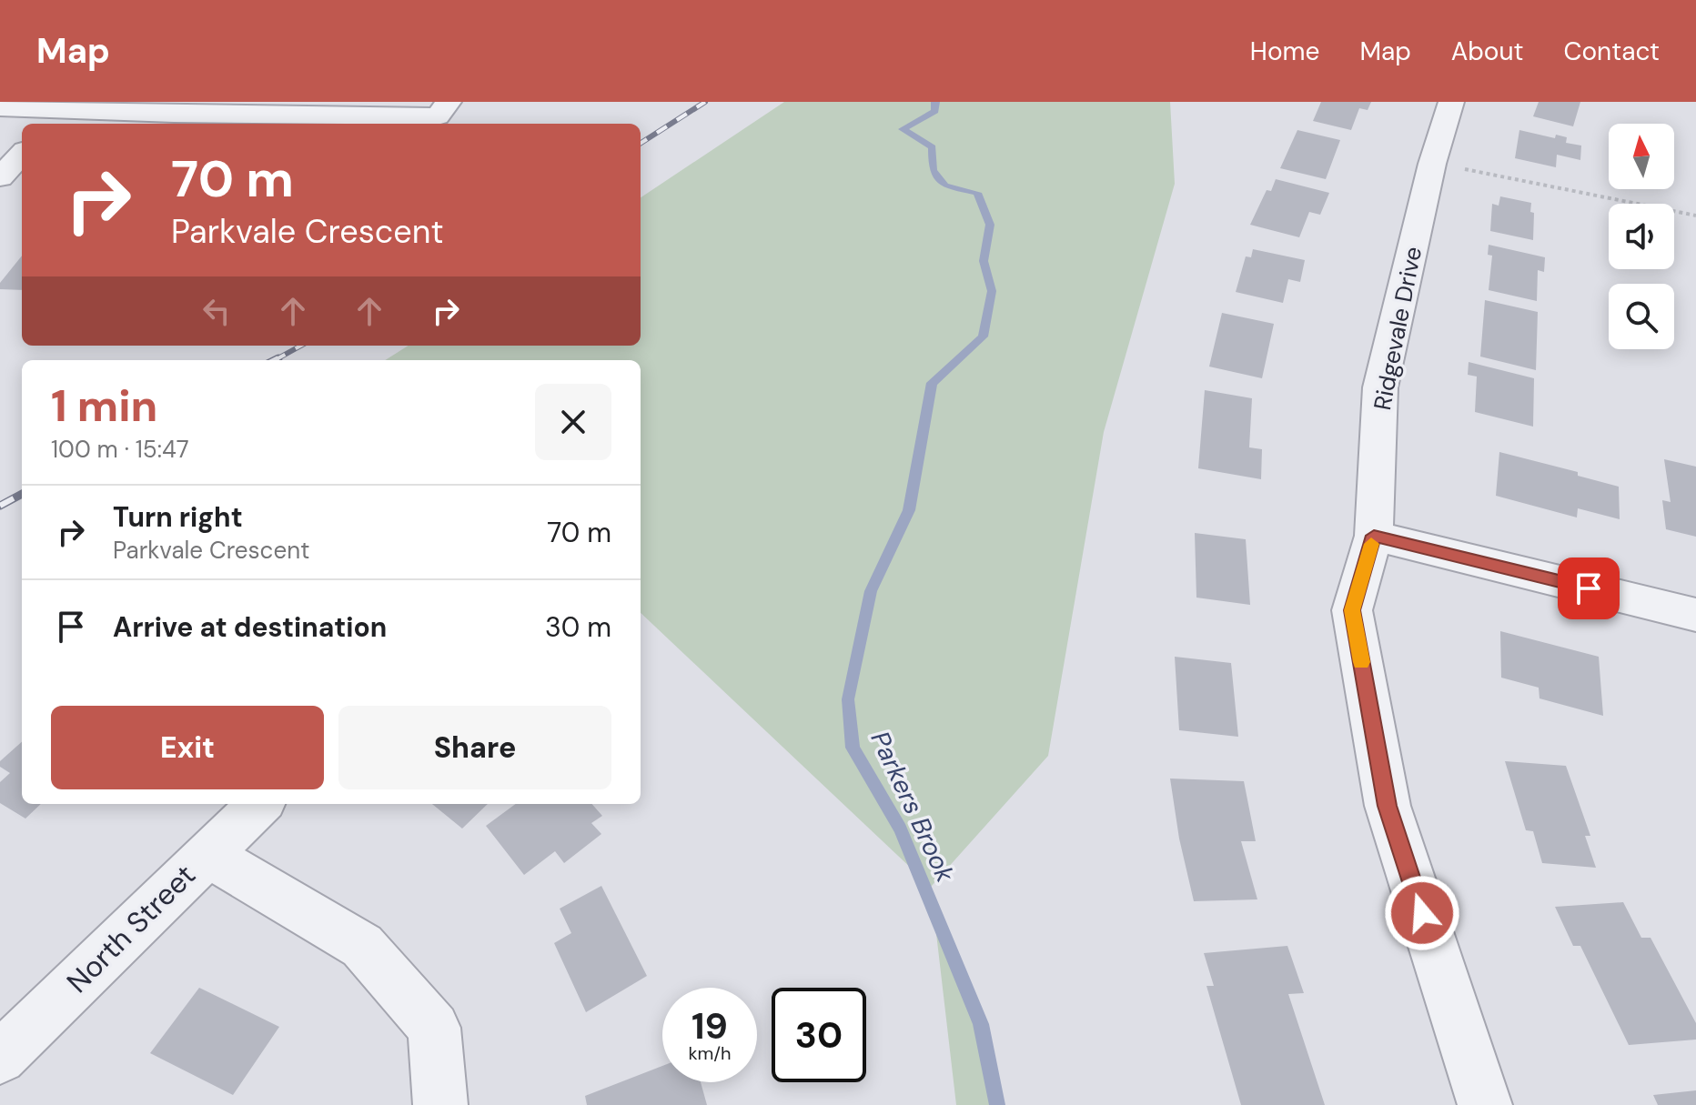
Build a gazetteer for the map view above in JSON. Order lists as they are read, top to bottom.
{
  "streets": {
    "street": ["Ridgevale Drive", "North Street"]
  },
  "water": ["Parkers Brook"],
  "north": "top",
  "page": {
    "header": "Map",
    "nav": [
      "Home",
      "Map",
      "About",
      "Contact"
    ],
    "turn": ["70 m", "Parkvale Crescent"],
    "heading": ["1 min", "100 m · 15:47"],
    "list": [
      {
        "name": "Turn right",
        "note": "Parkvale Crescent",
        "value": "70 m"
      },
      {
        "name": "Arrive at destination",
        "value": "30 m"
      }
    ],
    "buttons": ["Exit", "Share"],
    "speed": "19 km/h",
    "limit": "30"
  }
}
